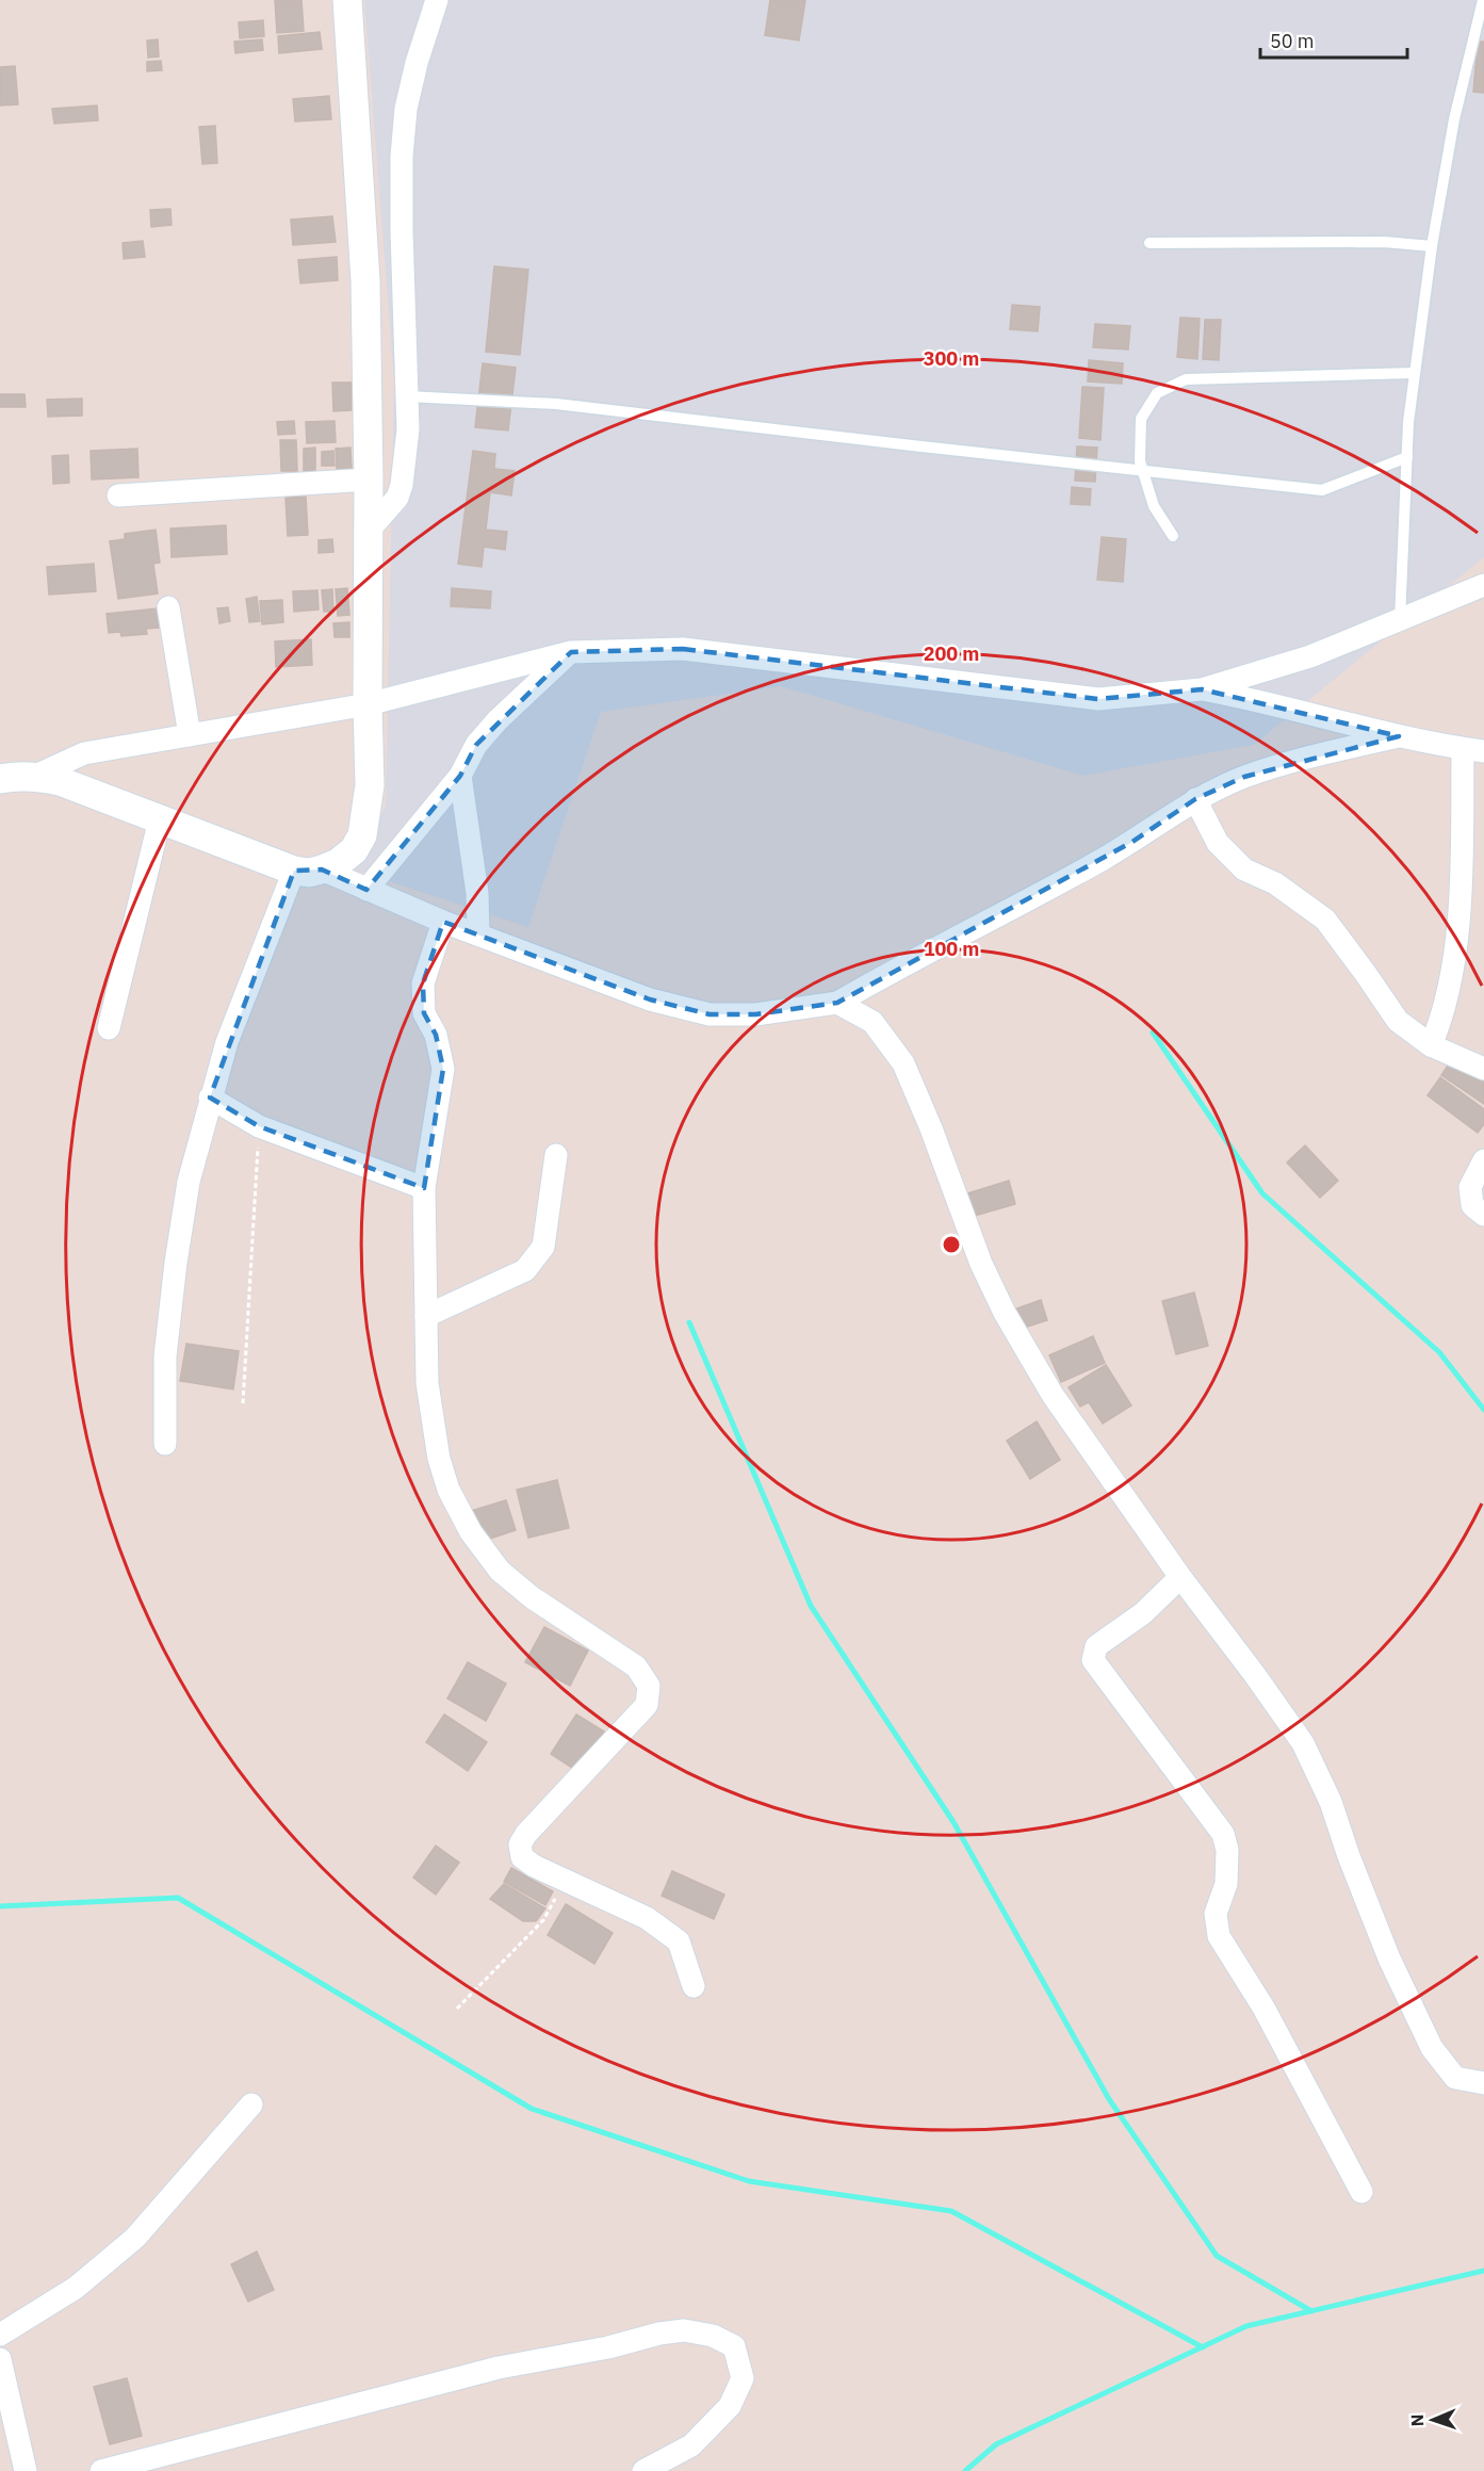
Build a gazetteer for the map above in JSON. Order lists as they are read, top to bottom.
{
  "scale_bar": "50 m",
  "north": "left",
  "rings": ["300 m", "200 m", "100 m"]
}
